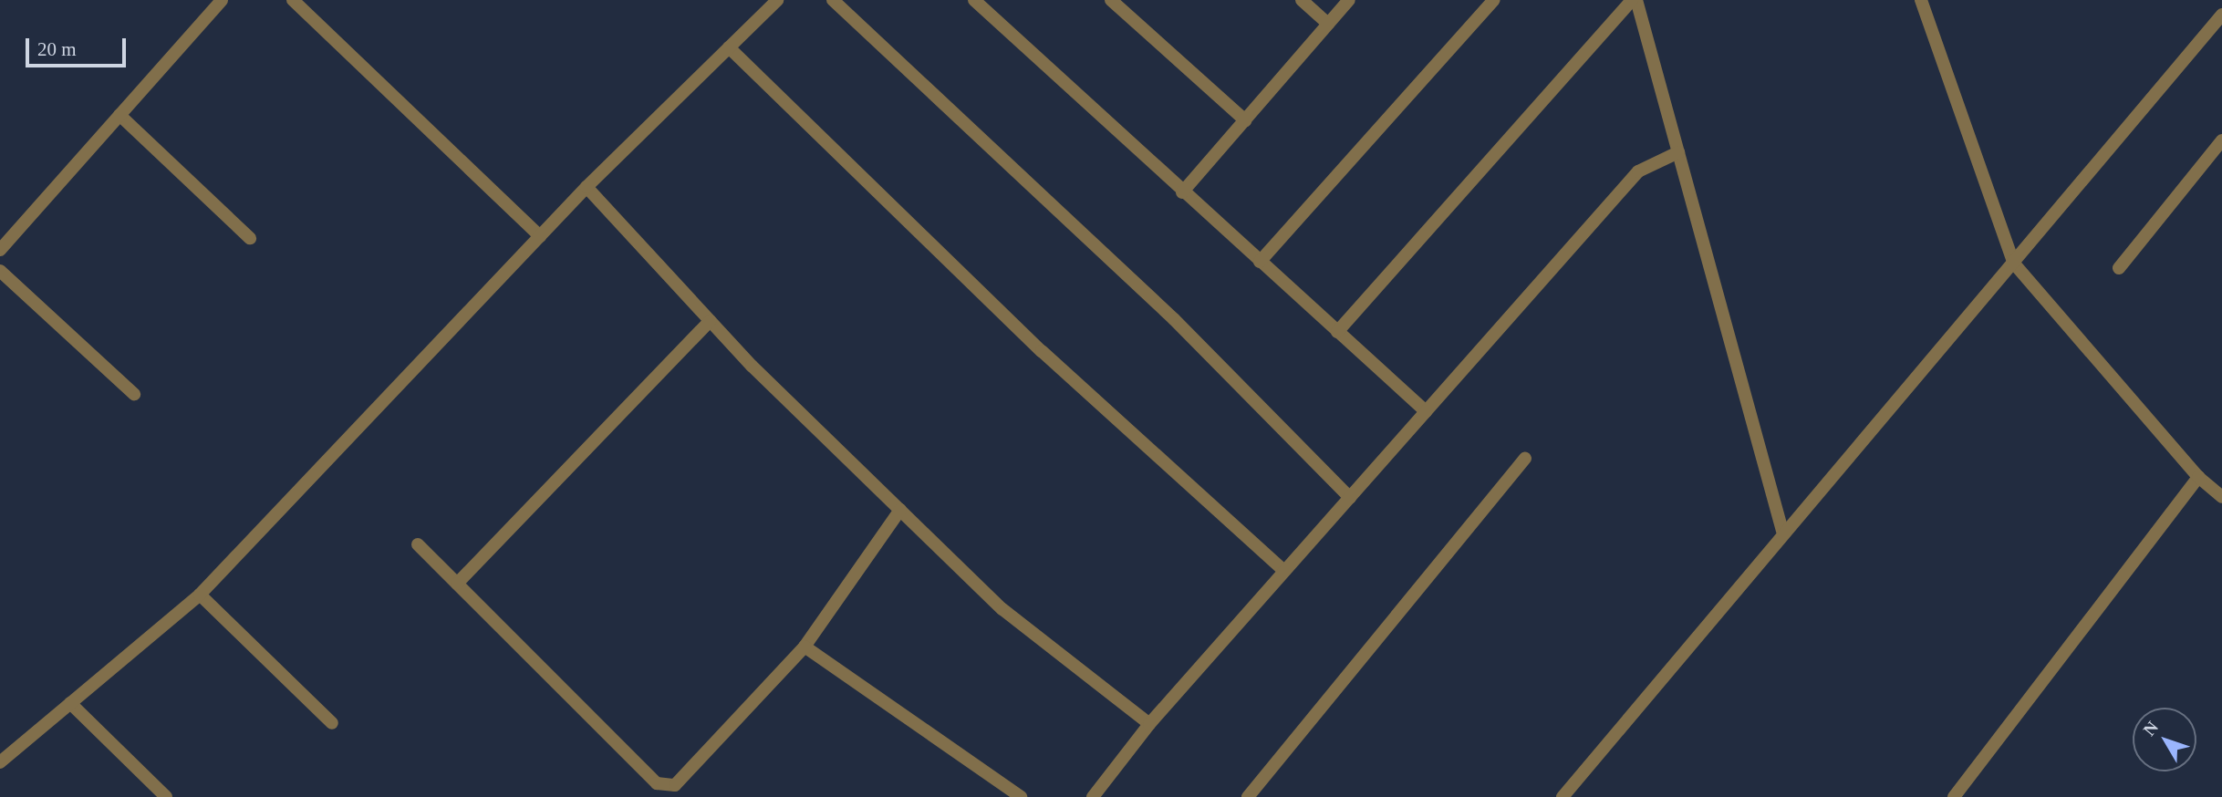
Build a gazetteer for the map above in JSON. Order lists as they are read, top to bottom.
{
  "scale_bar": "20 m",
  "north": "top left"
}
